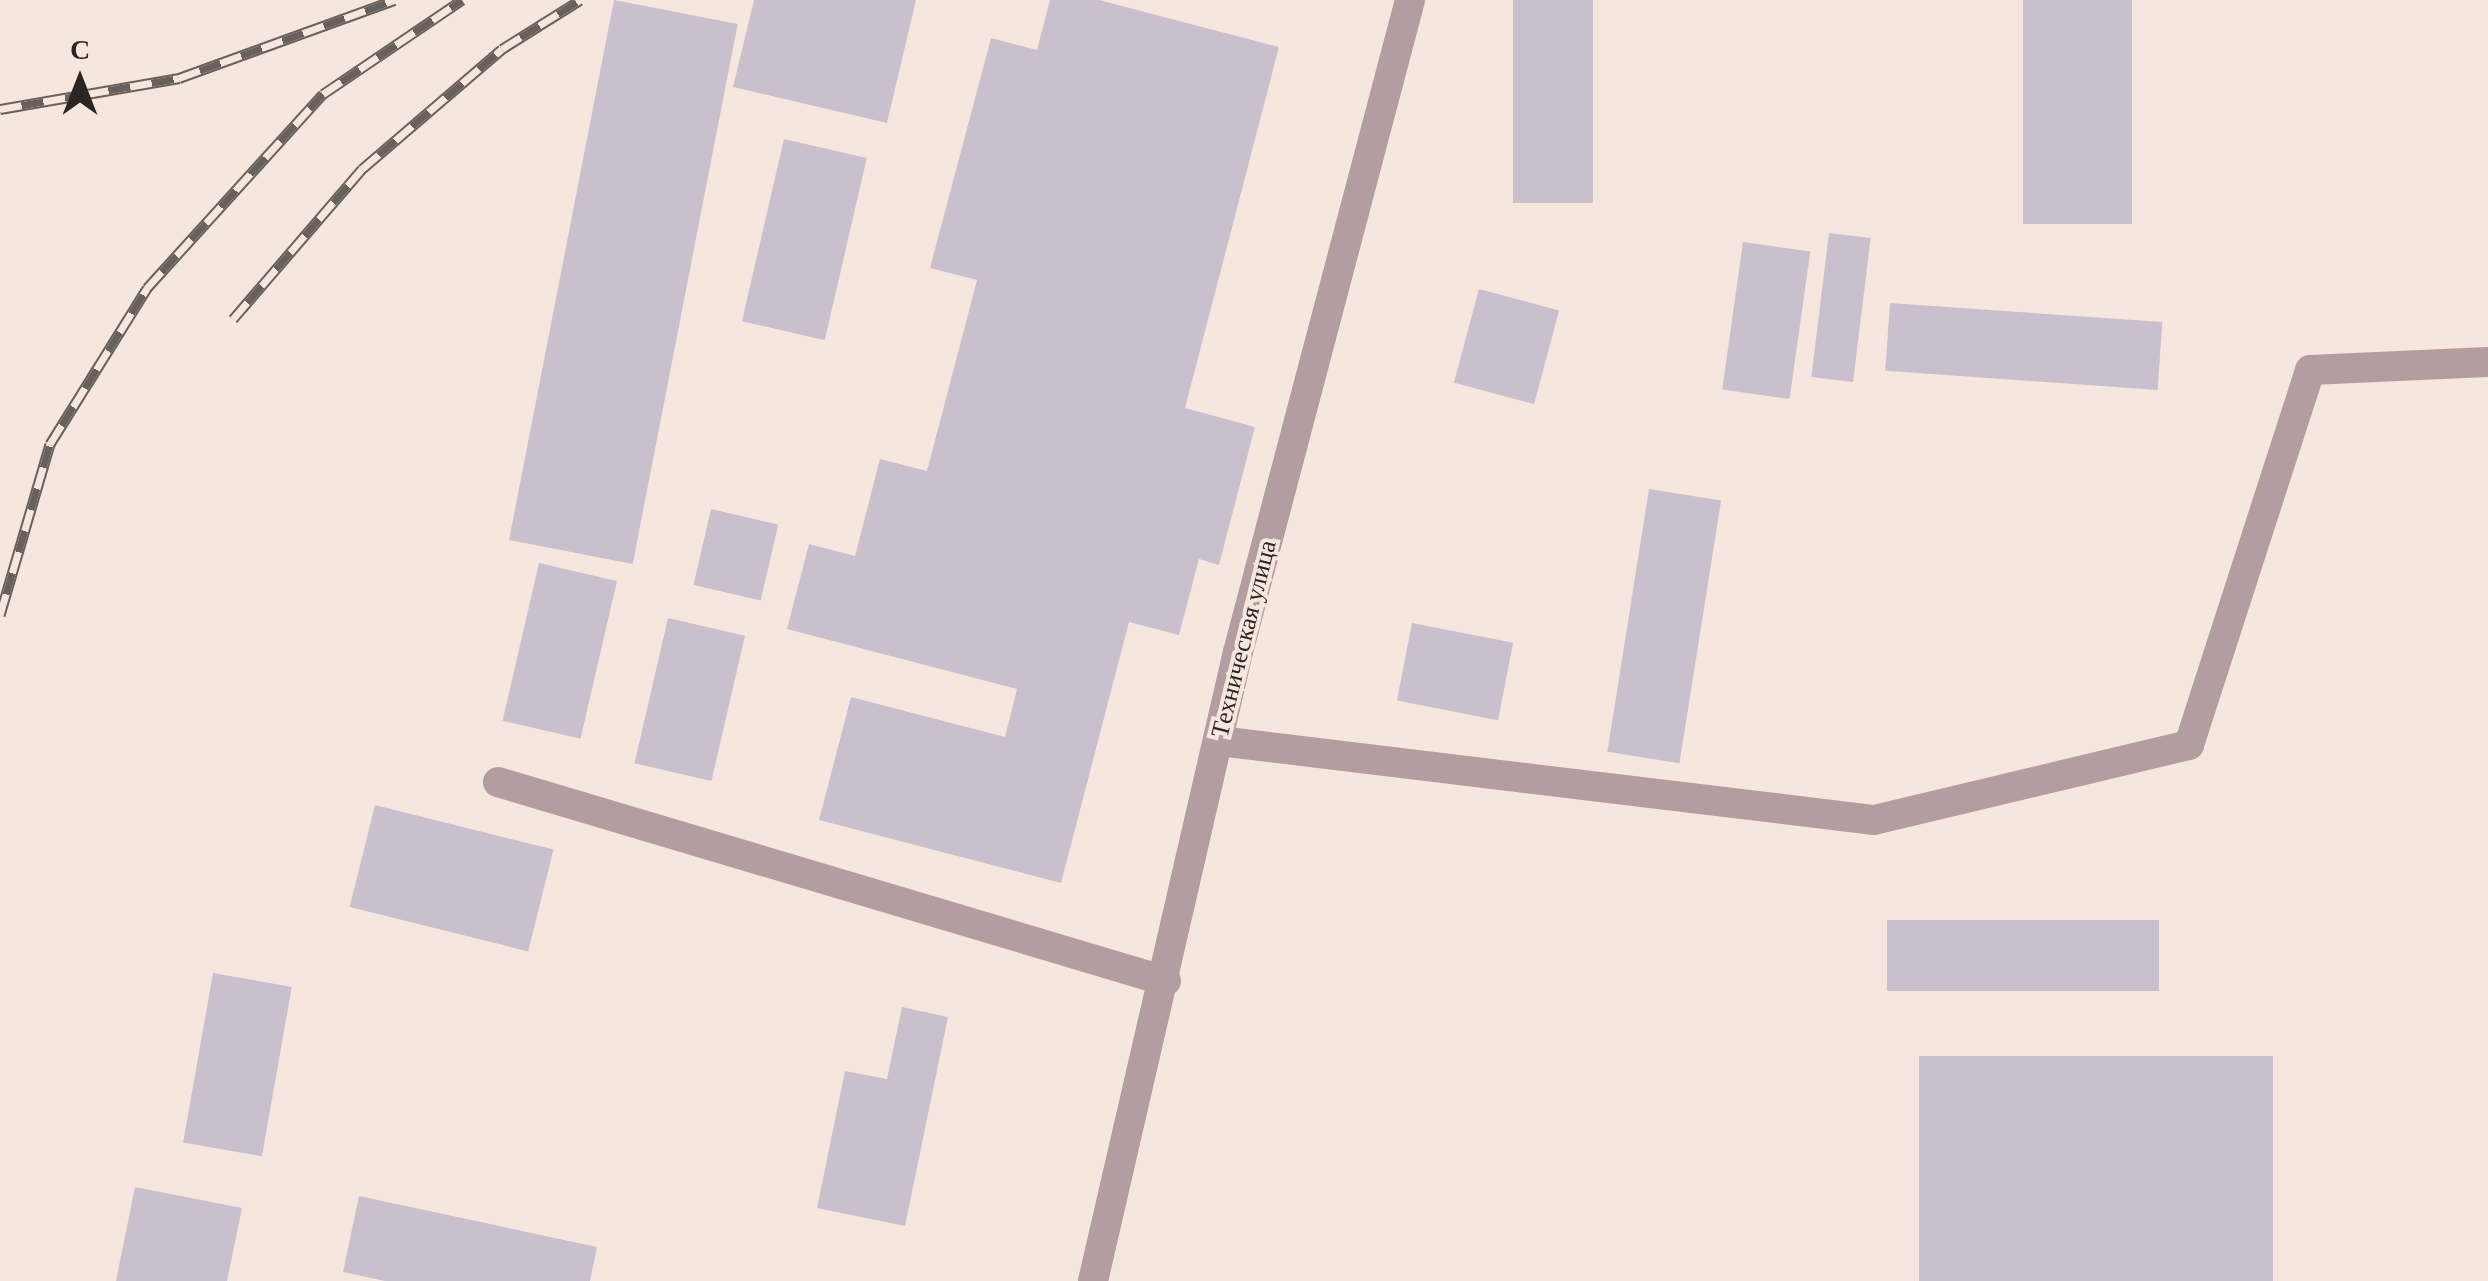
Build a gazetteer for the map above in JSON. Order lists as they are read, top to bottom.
{
  "streets": {
    "street": ["Техническая улица"]
  },
  "north": "top"
}
